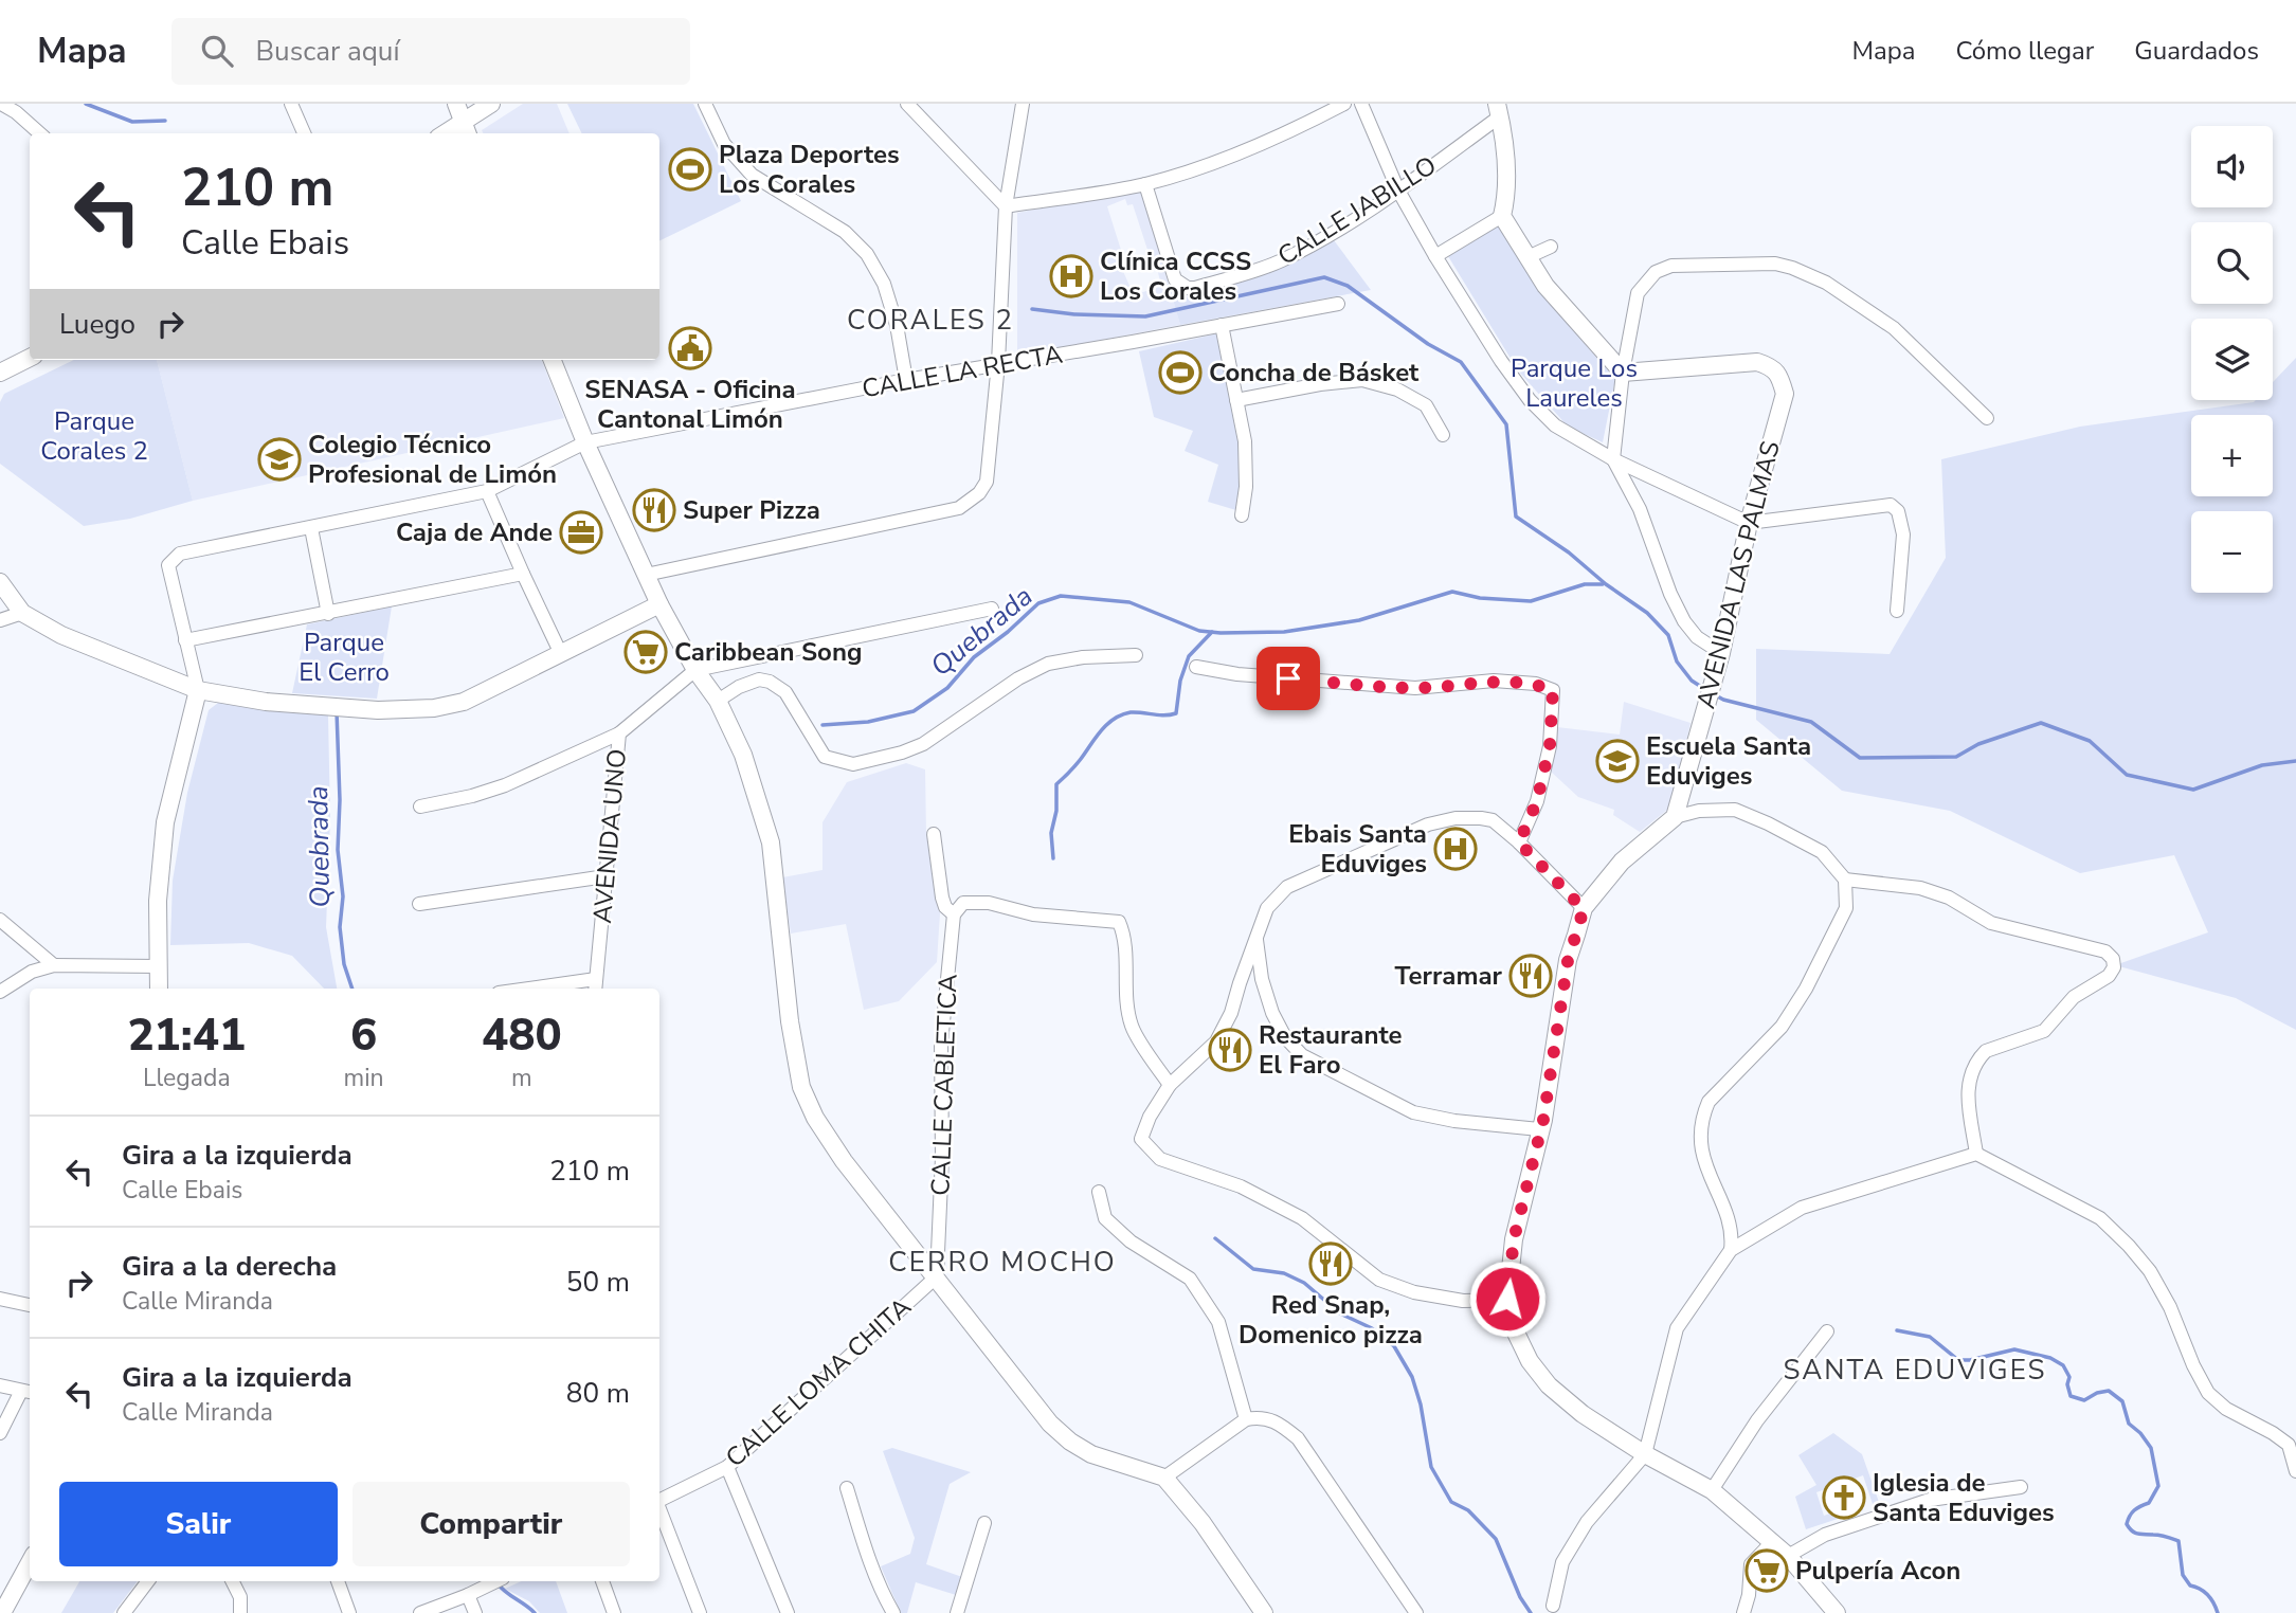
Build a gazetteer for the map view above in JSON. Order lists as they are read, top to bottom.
{
  "streets": {
    "street": [
      "CALLE JABILLO",
      "CALLE LA RECTA",
      "AVENIDA LAS PALMAS",
      "AVENIDA UNO",
      "CALLE CABLETICA",
      "CALLE LOMA CHITA"
    ]
  },
  "crossings": [
    ["CALLE CABLETICA", "CALLE LOMA CHITA"]
  ],
  "districts": ["CORALES 2", "CERRO MOCHO", "SANTA EDUVIGES"],
  "water": ["Quebrada"],
  "parks": ["Parque Los Laureles", "Parque Corales 2", "Parque El Cerro"],
  "places": {
    "sports": ["Plaza Deportes Los Corales", "Concha de Básket"],
    "hospital": ["Clínica CCSS Los Corales", "Ebais Santa Eduviges"],
    "public building": ["SENASA - Oficina Cantonal Limón"],
    "school or university": ["Colegio Técnico Profesional de Limón", "Escuela Santa Eduviges"],
    "restaurant": [
      "Super Pizza",
      "Terramar",
      "Restaurante El Faro",
      "Red Snap, Domenico pizza"
    ],
    "office": ["Caja de Ande"],
    "supermarket": ["Caribbean Song", "Pulpería Acon"],
    "church": ["Iglesia de Santa Eduviges"]
  },
  "page": {
    "header": "Mapa",
    "search": "Buscar aquí",
    "nav": ["Mapa", "Cómo llegar", "Guardados"],
    "map_buttons": ["+", "−"],
    "turn": ["210 m", "Calle Ebais"],
    "then": "Luego",
    "eta": [
      "21:41",
      "Llegada",
      "6",
      "min",
      "480",
      "m"
    ],
    "list": [
      {
        "name": "Gira a la izquierda",
        "note": "Calle Ebais",
        "value": "210 m"
      },
      {
        "name": "Gira a la derecha",
        "note": "Calle Miranda",
        "value": "50 m"
      },
      {
        "name": "Gira a la izquierda",
        "note": "Calle Miranda",
        "value": "80 m"
      }
    ],
    "buttons": ["Salir", "Compartir"]
  }
}
